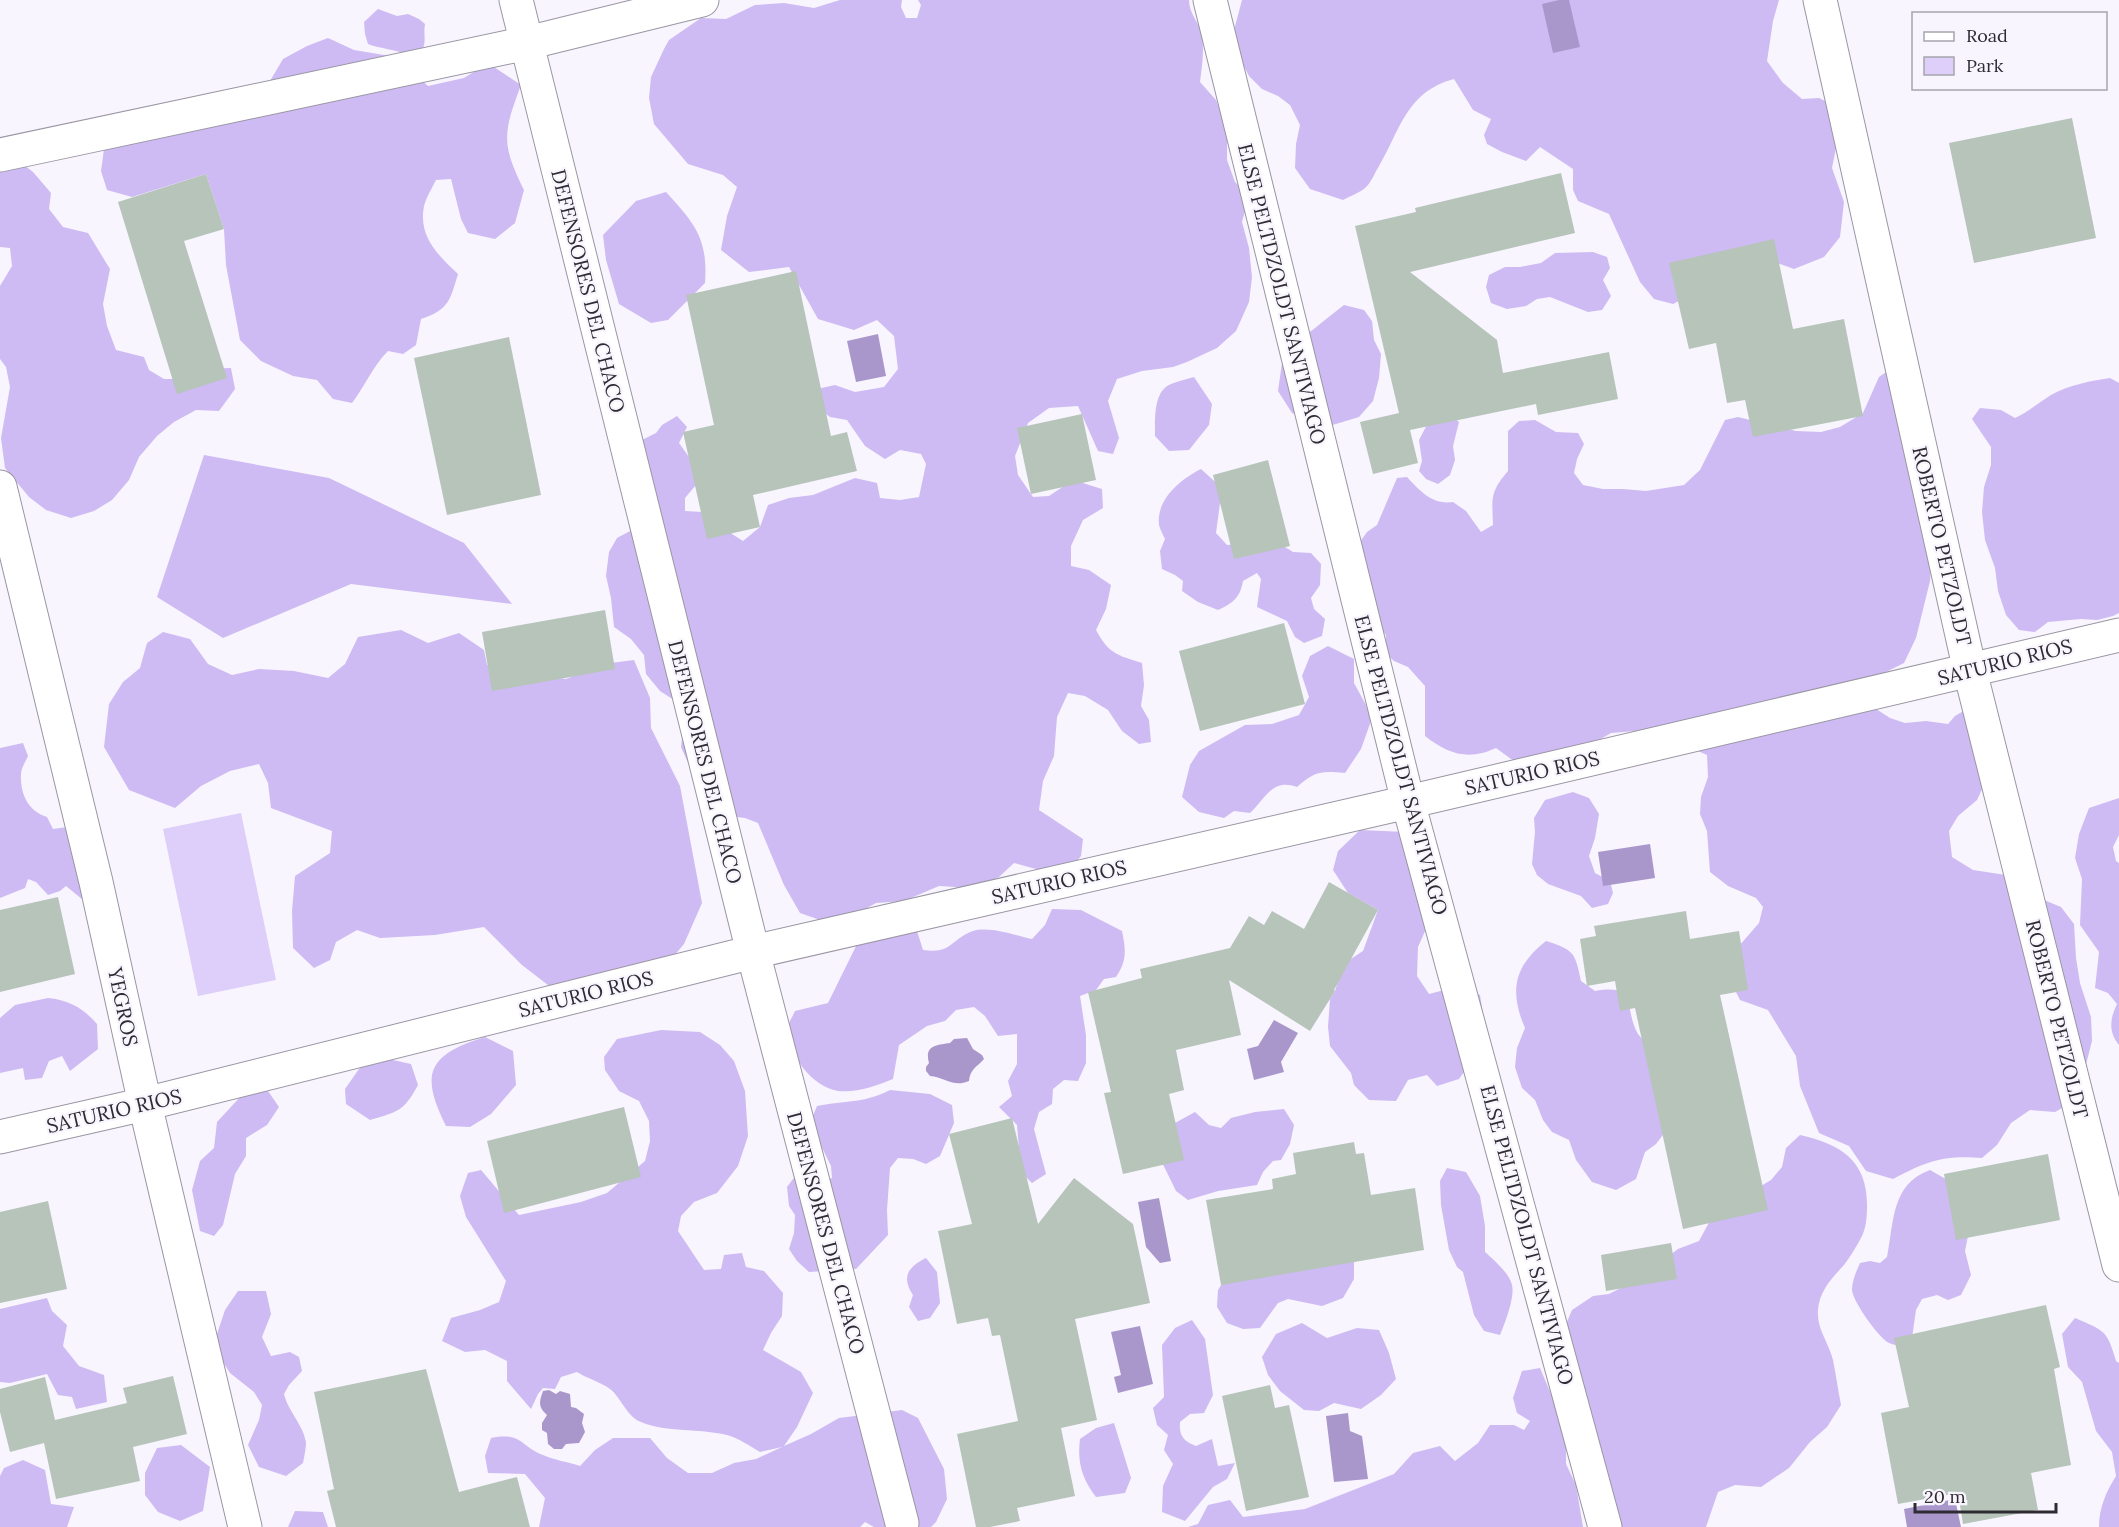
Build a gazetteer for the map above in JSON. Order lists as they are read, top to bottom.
{
  "streets": {
    "street": [
      "DEFENSORES DEL CHACO",
      "ELSE PELTDZOLDT SANTIVIAGO",
      "ROBERTO PETZOLDT",
      "SATURIO RIOS",
      "YEGROS"
    ]
  },
  "crossings": [
    ["DEFENSORES DEL CHACO", "SATURIO RIOS"],
    ["ELSE PELTDZOLDT SANTIVIAGO", "SATURIO RIOS"],
    ["ROBERTO PETZOLDT", "SATURIO RIOS"],
    ["SATURIO RIOS", "YEGROS"]
  ],
  "legend": ["Road", "Park"],
  "scale_bar": "20 m"
}
